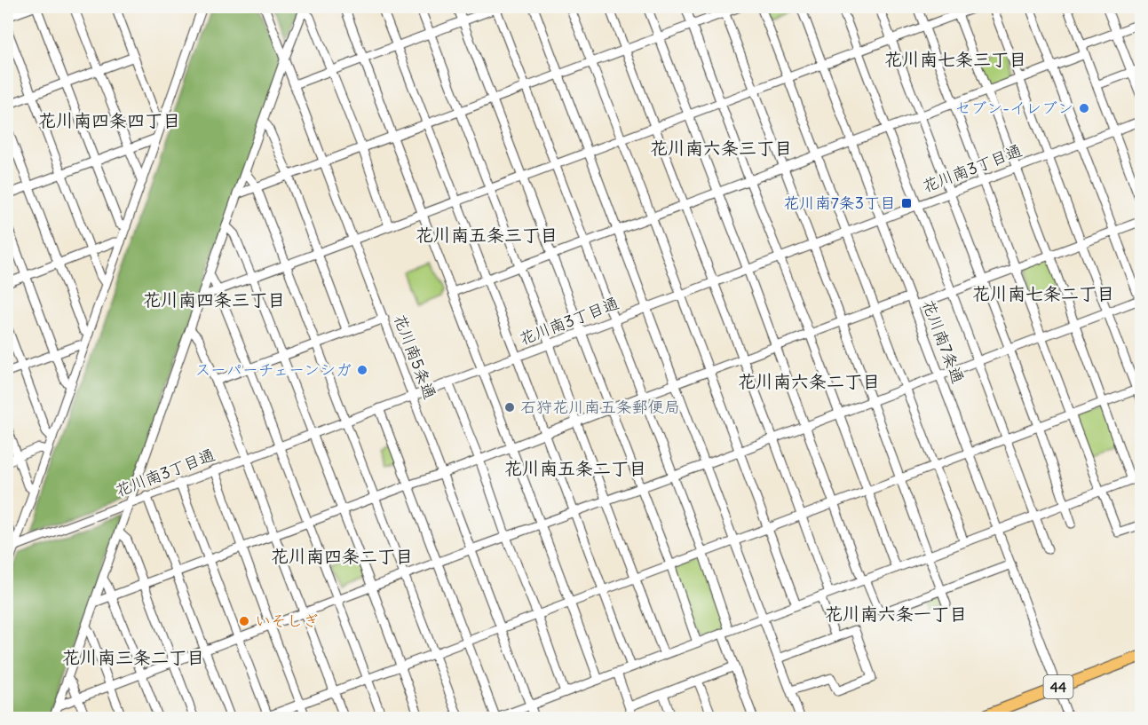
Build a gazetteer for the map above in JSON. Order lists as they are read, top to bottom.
{
  "streets": {
    "main road": ["44"],
    "street": ["花川南3丁目通", "花川南7条通", "花川南5条通"]
  },
  "crossings": [
    ["花川南3丁目通", "花川南7条通"],
    ["花川南3丁目通", "花川南5条通"],
    ["花川南7条通", "44"]
  ],
  "districts": [
    "花川南七条三丁目",
    "花川南四条四丁目",
    "花川南六条三丁目",
    "花川南五条三丁目",
    "花川南七条二丁目",
    "花川南四条三丁目",
    "花川南六条二丁目",
    "花川南五条二丁目",
    "花川南四条二丁目",
    "花川南六条一丁目",
    "花川南三条二丁目"
  ],
  "places": {
    "other": [
      "セブン-イレブン",
      "スーパーチェーンシガ",
      "石狩花川南五条郵便局",
      "いそしぎ"
    ],
    "transit": ["花川南7条3丁目"]
  }
}
